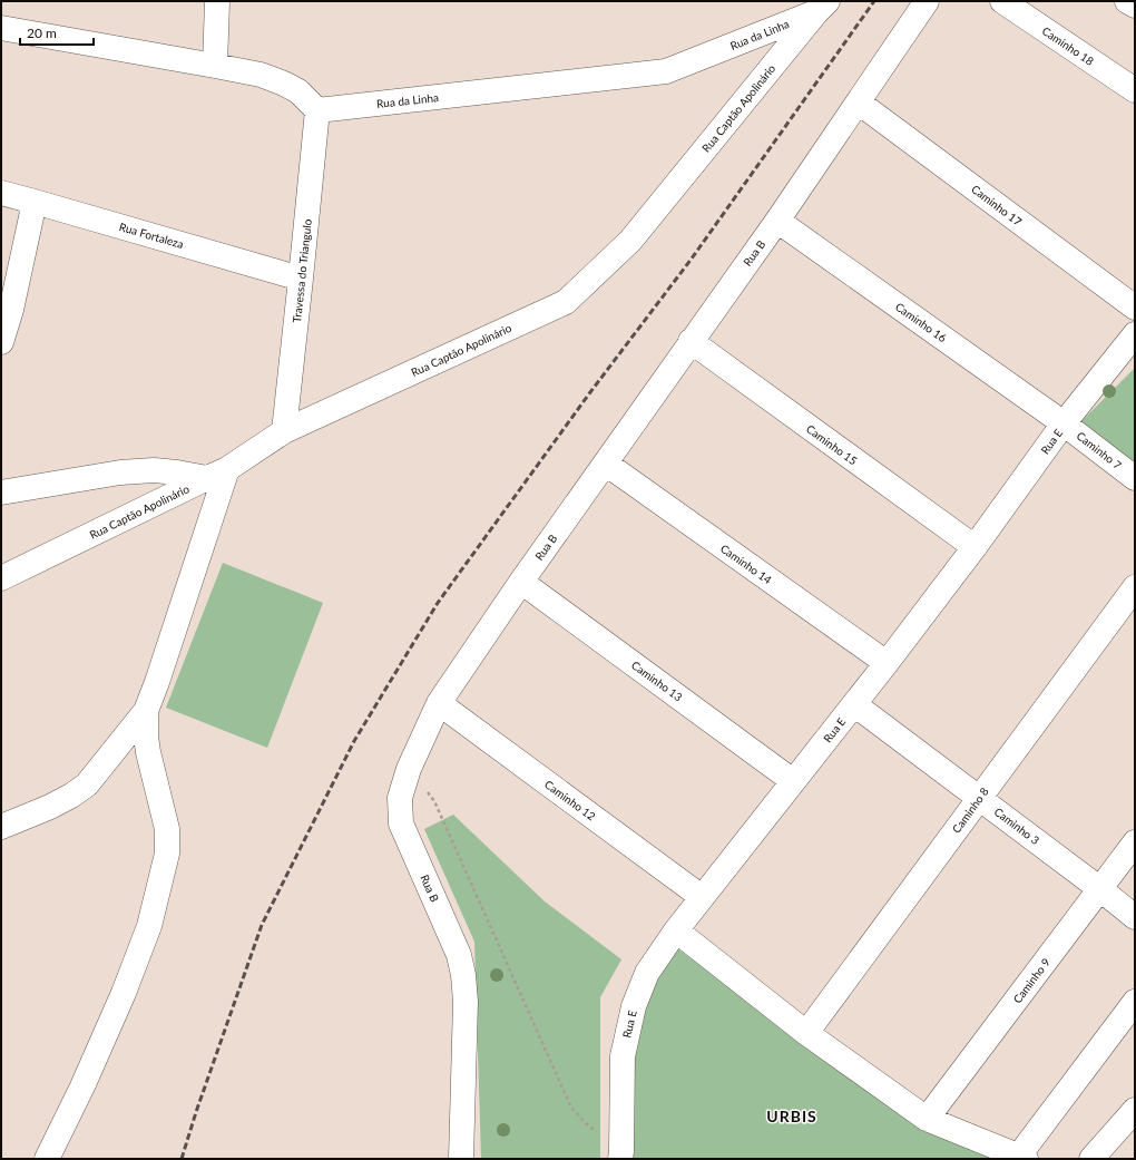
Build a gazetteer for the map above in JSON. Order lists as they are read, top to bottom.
{
  "streets": {
    "street": [
      "Rua da Linha",
      "Caminho 18",
      "Rua Captão Apolinário",
      "Caminho 17",
      "Rua Fortaleza",
      "Rua B",
      "Travessa do Triangulo",
      "Caminho 16",
      "Rua E",
      "Caminho 15",
      "Caminho 7",
      "Caminho 14",
      "Caminho 13",
      "Caminho 12",
      "Caminho 8",
      "Caminho 3",
      "Caminho 9"
    ]
  },
  "crossings": [
    ["Rua da Linha", "Rua Captão Apolinário"],
    ["Rua da Linha", "Travessa do Triangulo"],
    ["Rua Captão Apolinário", "Travessa do Triangulo"],
    ["Caminho 17", "Rua B"],
    ["Rua Fortaleza", "Travessa do Triangulo"],
    ["Rua B", "Caminho 16"],
    ["Rua B", "Caminho 15"],
    ["Rua B", "Caminho 14"],
    ["Rua B", "Caminho 13"],
    ["Rua B", "Caminho 12"],
    ["Caminho 16", "Rua E"],
    ["Caminho 16", "Caminho 7"],
    ["Rua E", "Caminho 15"],
    ["Rua E", "Caminho 7"],
    ["Rua E", "Caminho 14"],
    ["Rua E", "Caminho 13"],
    ["Rua E", "Caminho 12"],
    ["Rua E", "Caminho 3"],
    ["Caminho 8", "Caminho 3"],
    ["Caminho 3", "Caminho 9"]
  ],
  "districts": ["URBIS"],
  "scale_bar": "20 m"
}
